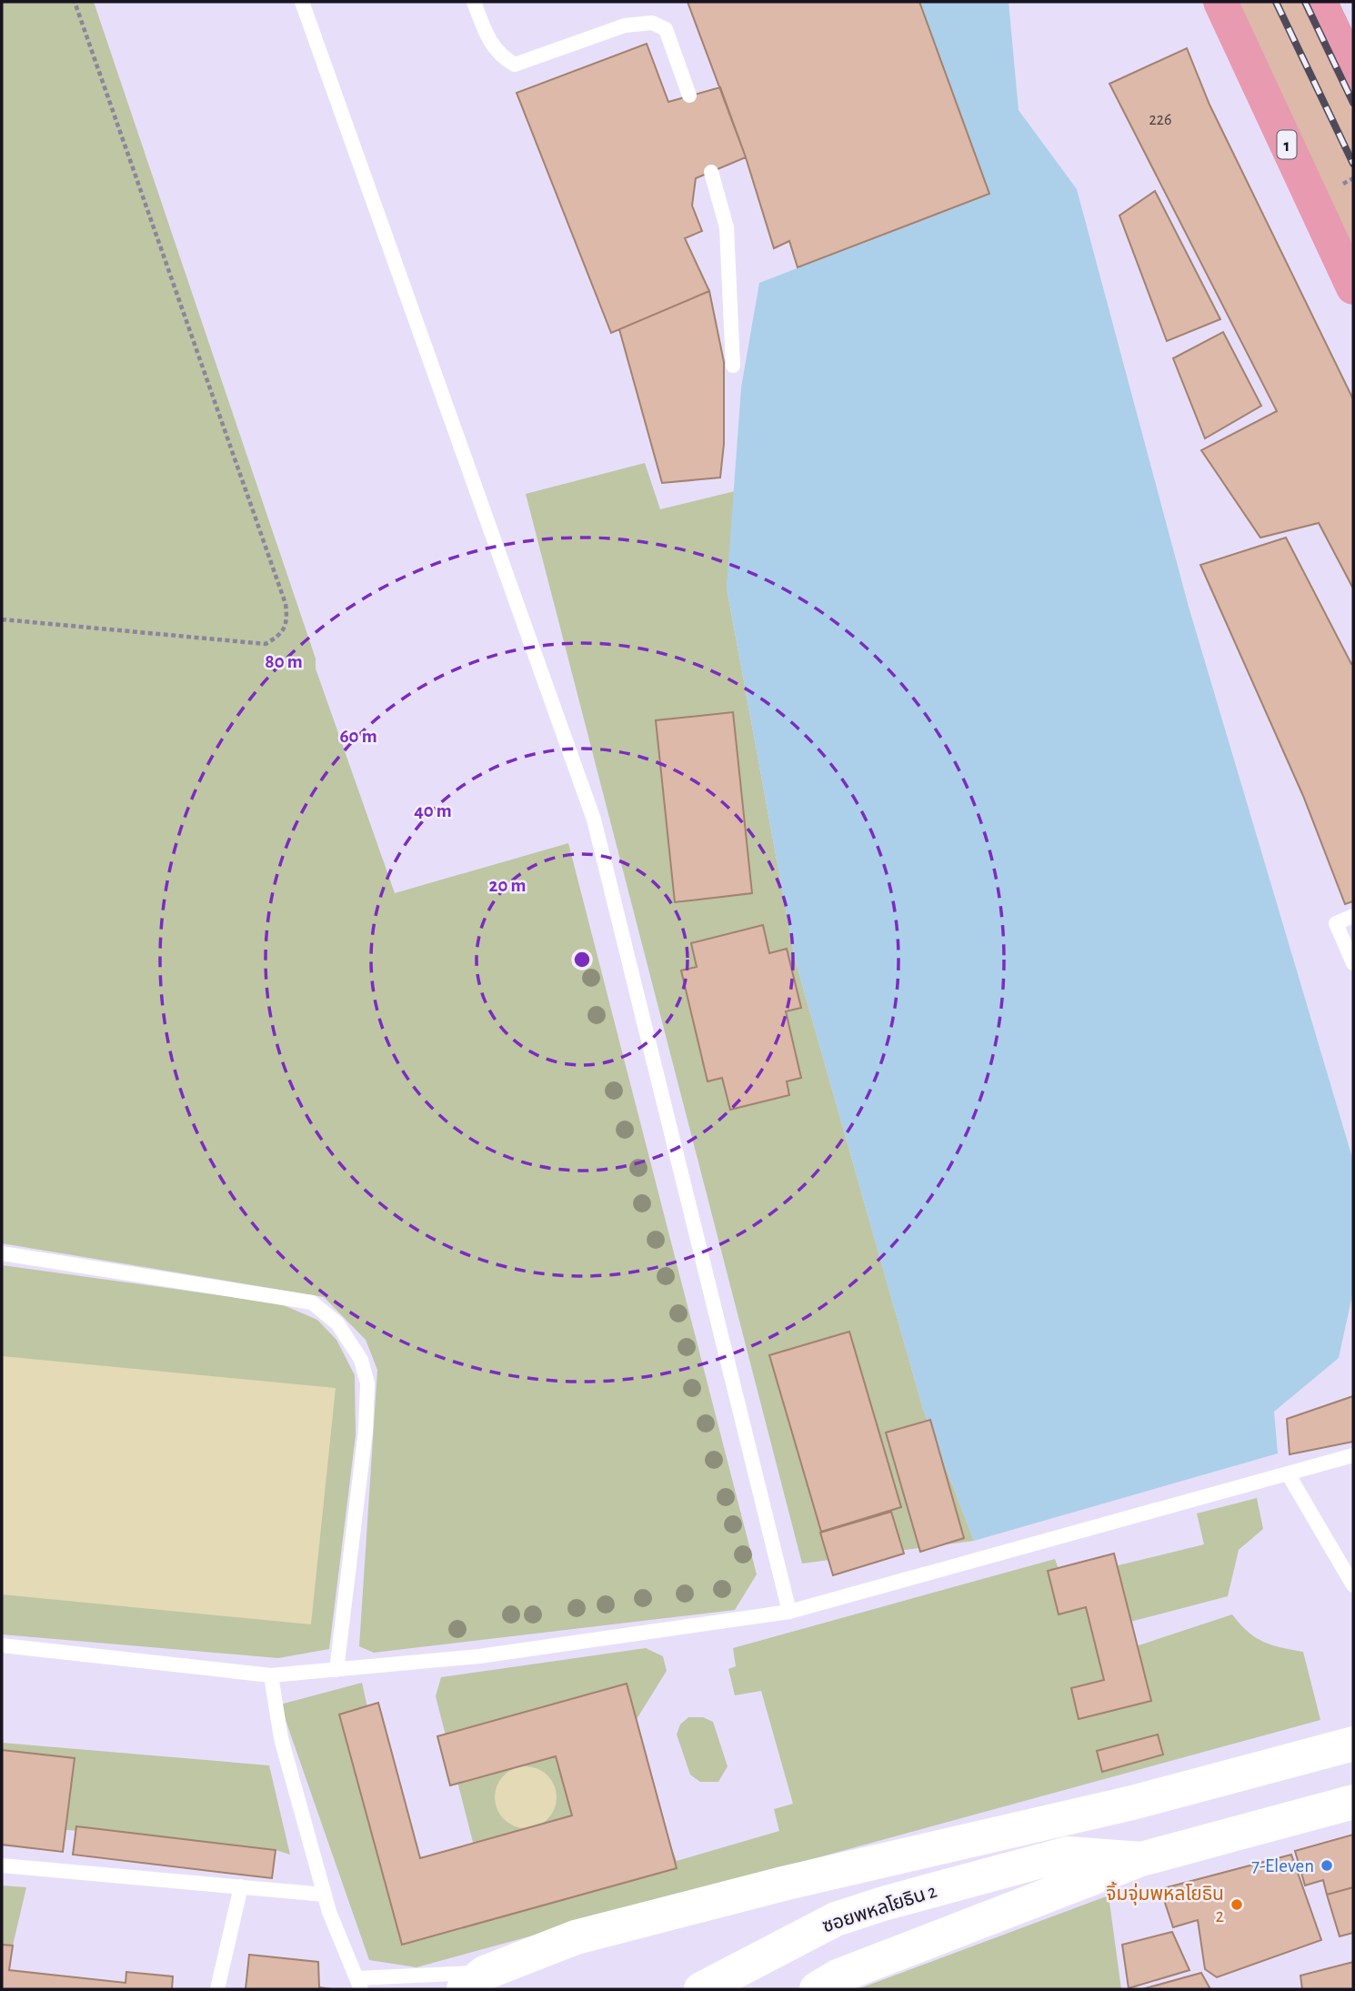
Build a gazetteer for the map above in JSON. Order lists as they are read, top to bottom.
{
  "streets": {
    "main road": ["1"],
    "street": ["ซอยพหลโยธิน 2"]
  },
  "places": ["7-Eleven", "จิ้มจุ่มพหลโยธิน 2"],
  "house_numbers": ["226"],
  "rings": [
    "80 m",
    "60 m",
    "40 m",
    "20 m"
  ]
}
